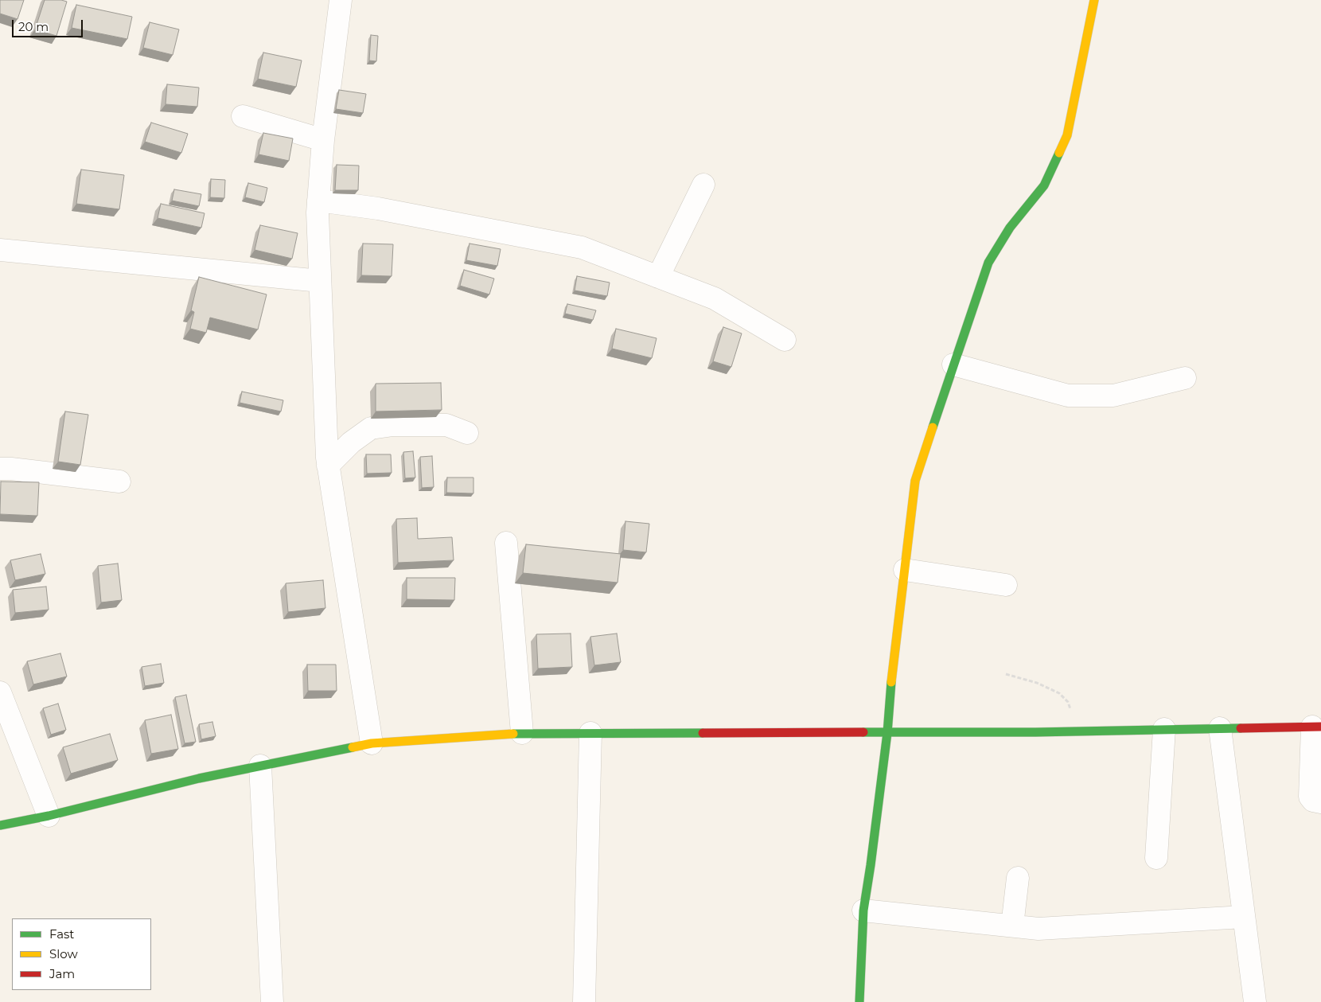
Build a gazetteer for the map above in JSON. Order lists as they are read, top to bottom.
{
  "legend": ["Fast", "Slow", "Jam"],
  "scale_bar": "20 m"
}
